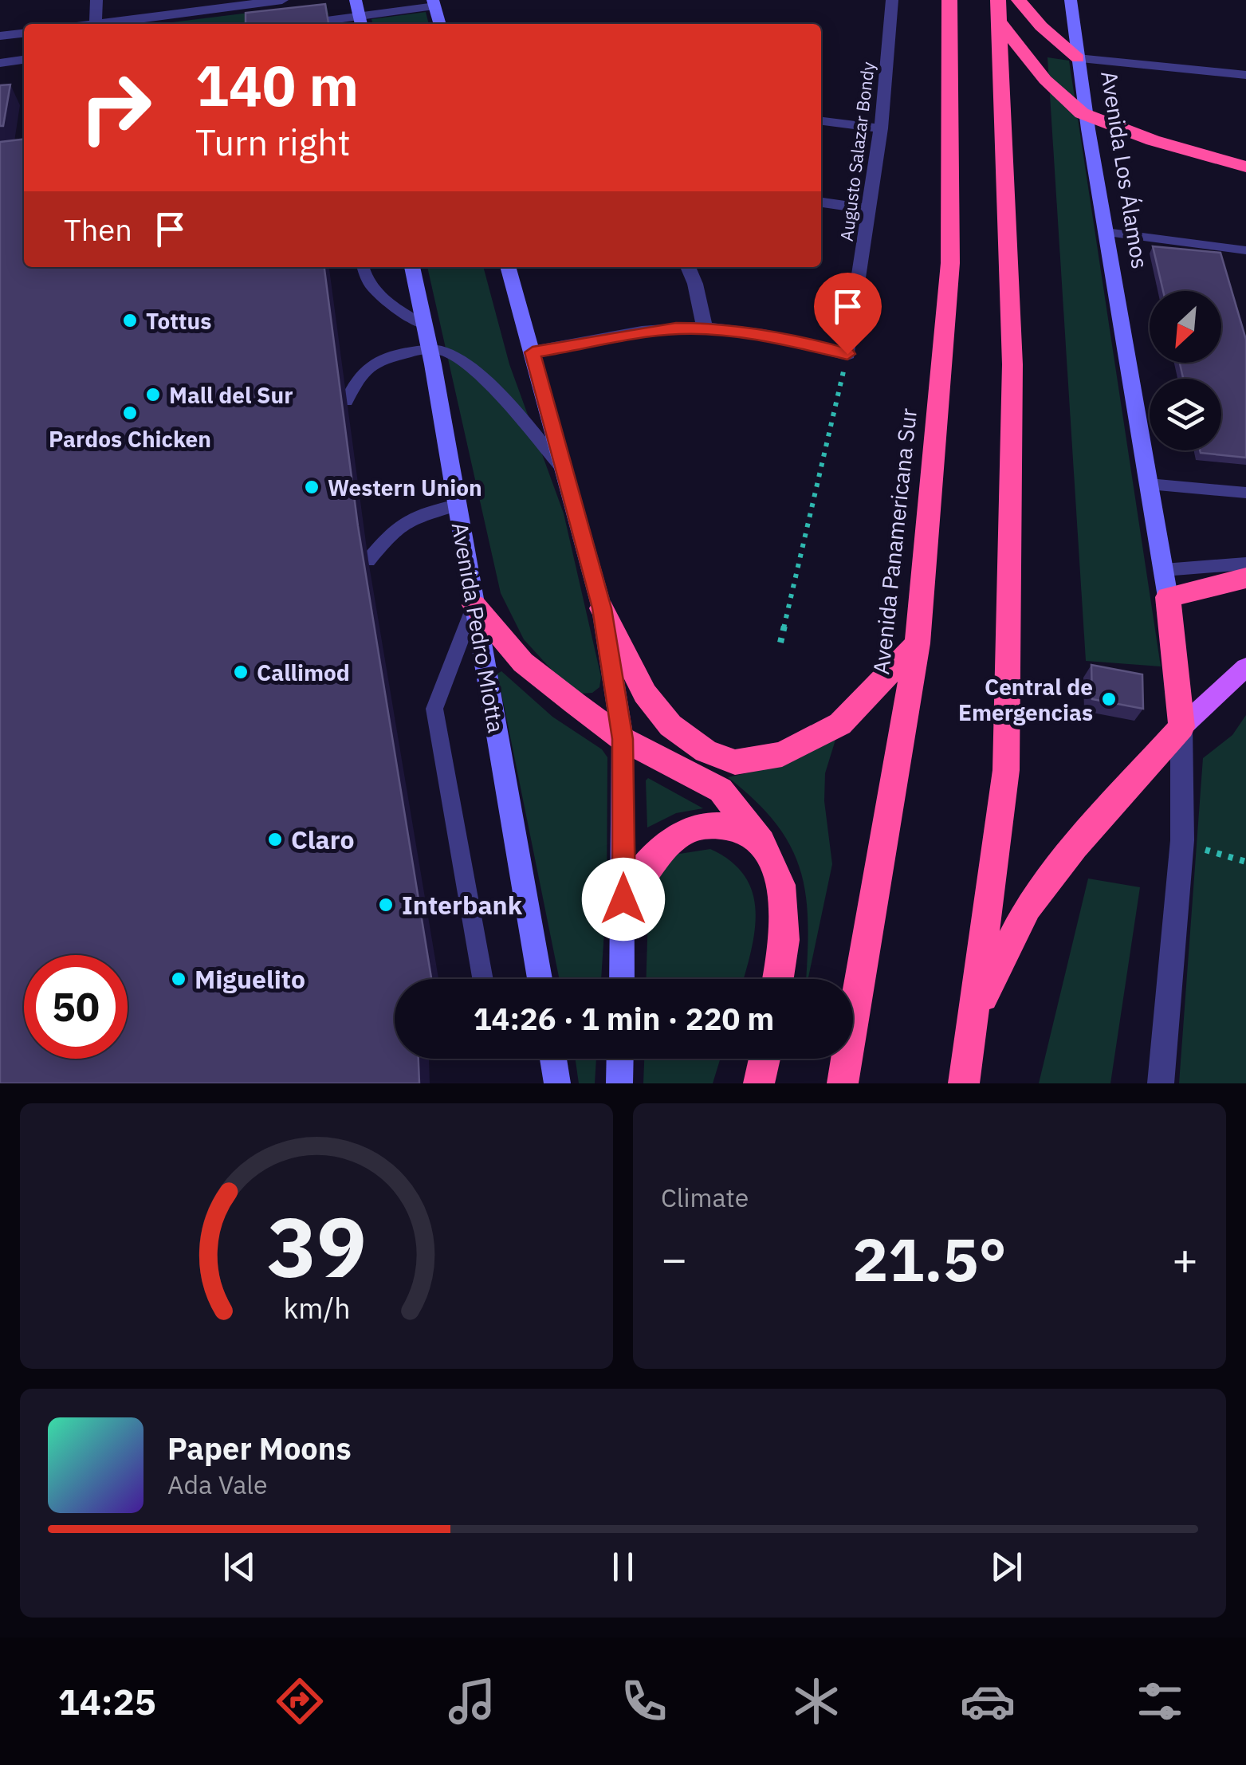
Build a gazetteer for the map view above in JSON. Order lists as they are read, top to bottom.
{
  "streets": {
    "highway": ["Avenida Los Álamos", "Avenida Panamericana Sur"],
    "main road": ["Avenida Pedro Miotta"],
    "street": ["Augusto Salazar Bondy"]
  },
  "places": [
    "Tottus",
    "Mall del Sur",
    "Pardos Chicken",
    "Western Union",
    "Callimod",
    "Central de Emergencias",
    "Claro",
    "Interbank",
    "Miguelito"
  ],
  "north": "bottom left",
  "page": {
    "turn": ["140 m", "Turn right"],
    "then": "Then",
    "limit": "50",
    "trip": "14:26 · 1 min · 220 m",
    "tile": "Climate",
    "heat": ["−", "21.5°", "+"],
    "song": ["Paper Moons", "Ada Vale"],
    "tabs": "14:25",
    "gauge": ["39", "km/h"]
  }
}
